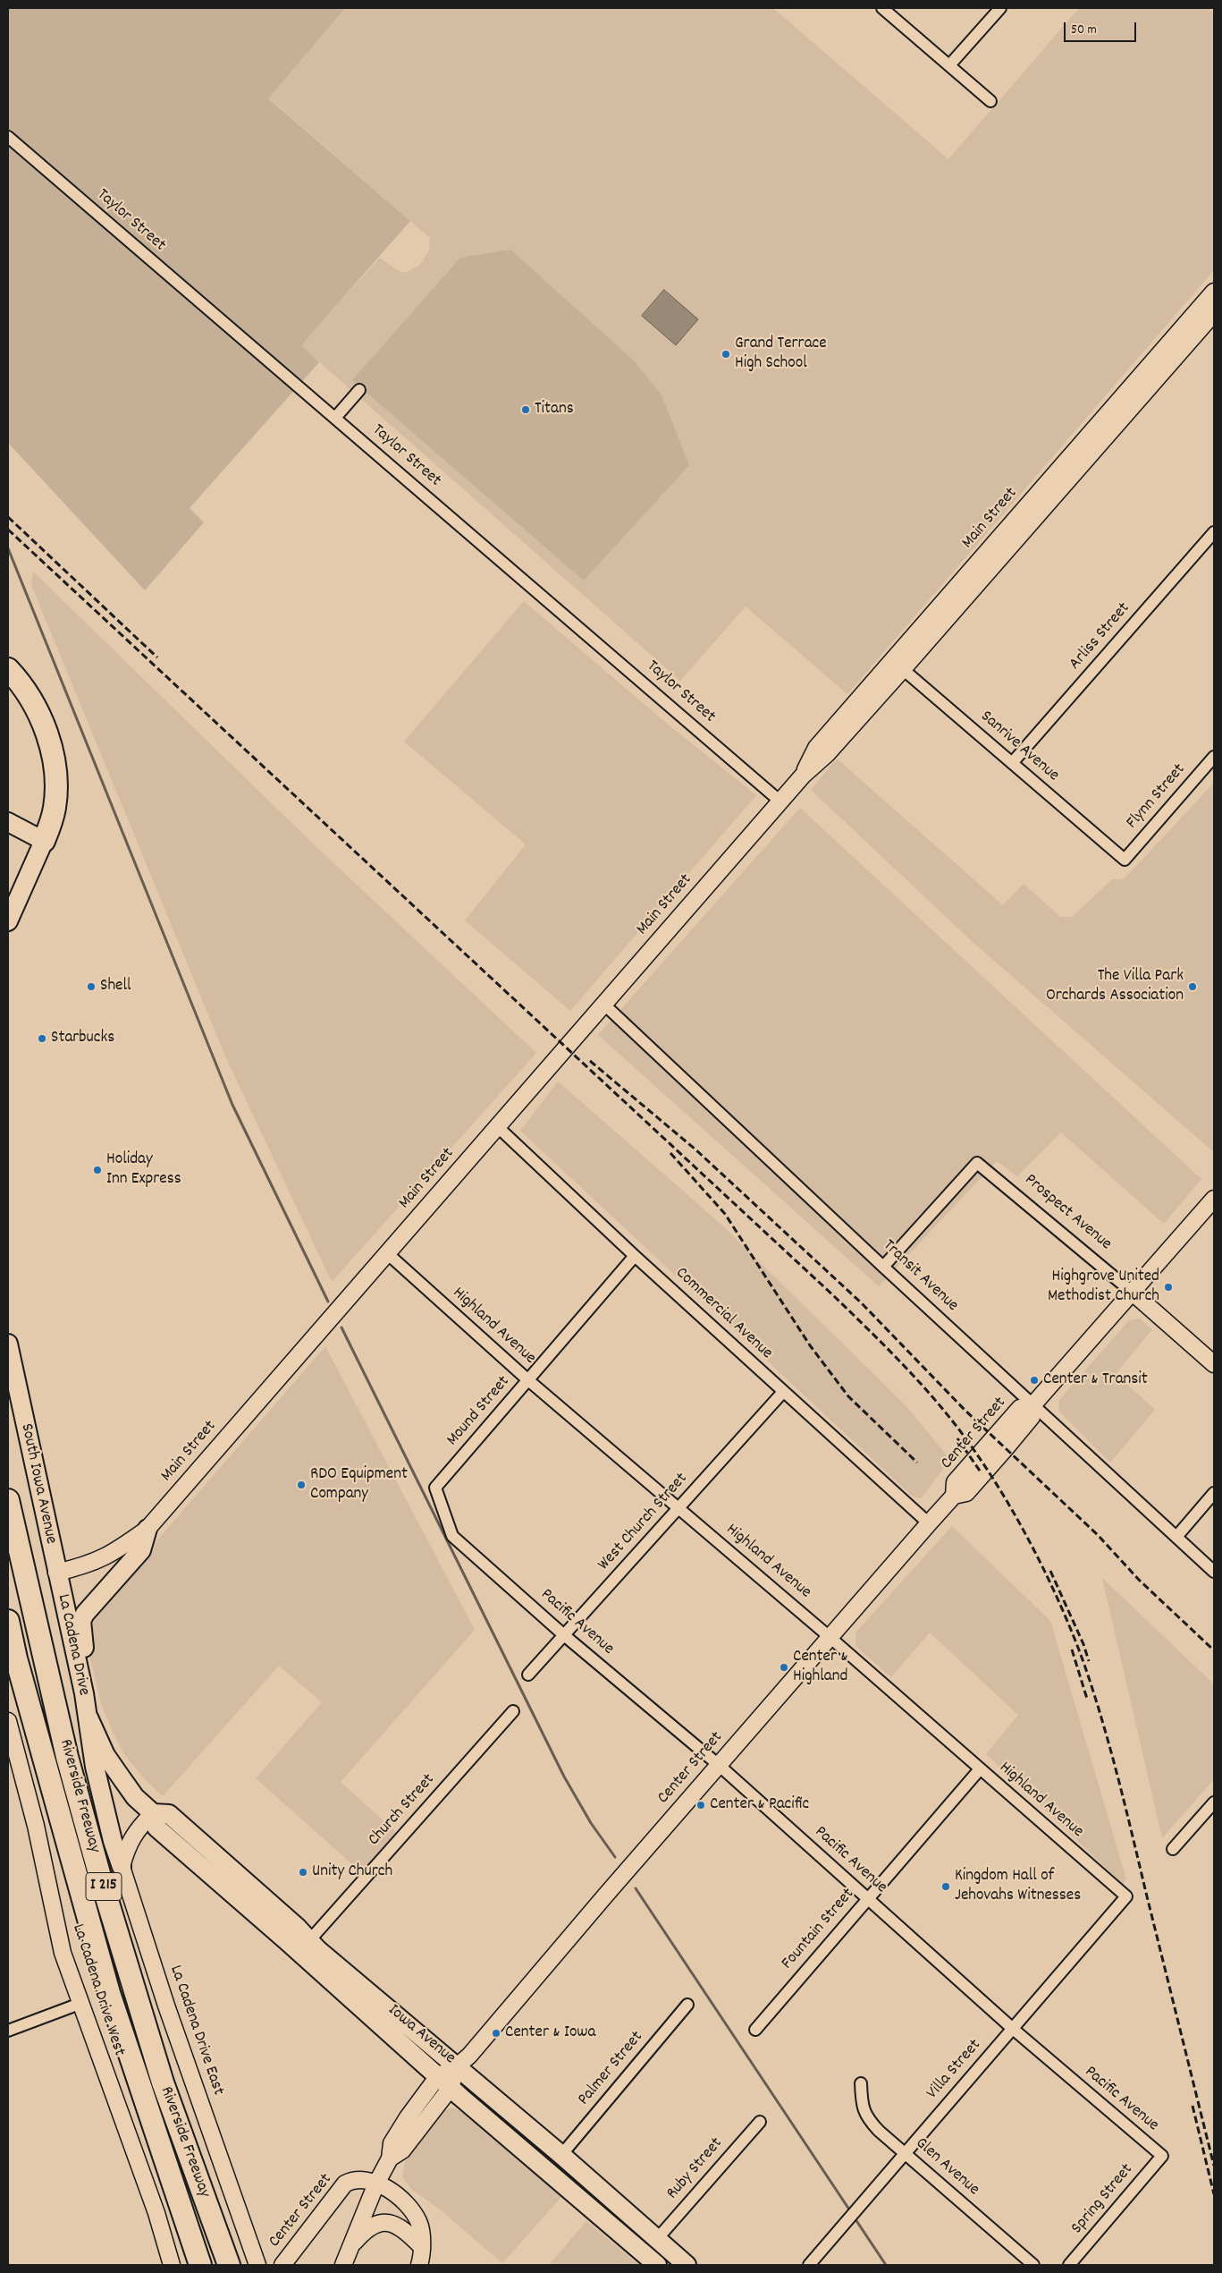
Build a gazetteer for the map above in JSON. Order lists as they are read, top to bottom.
{
  "streets": {
    "highway": ["Riverside Freeway", "I 215"],
    "main road": [
      "Main Street",
      "Prospect Avenue",
      "Center Street",
      "South Iowa Avenue",
      "La Cadena Drive",
      "La Cadena Drive West",
      "La Cadena Drive East",
      "Iowa Avenue"
    ],
    "street": [
      "Taylor Street",
      "Arliss Street",
      "Sanrive Avenue",
      "Flynn Street",
      "Transit Avenue",
      "Commercial Avenue",
      "Highland Avenue",
      "Mound Street",
      "West Church Street",
      "Pacific Avenue",
      "Church Street",
      "Fountain Street",
      "Palmer Street",
      "Villa Street",
      "Glen Avenue",
      "Ruby Street",
      "Spring Street"
    ]
  },
  "crossings": [
    ["Taylor Street", "Main Street"],
    ["Main Street", "Sanrive Avenue"],
    ["Main Street", "Transit Avenue"],
    ["Main Street", "Commercial Avenue"],
    ["Main Street", "Highland Avenue"],
    ["Main Street", "South Iowa Avenue"],
    ["Main Street", "La Cadena Drive"],
    ["Arliss Street", "Sanrive Avenue"],
    ["Sanrive Avenue", "Flynn Street"],
    ["Prospect Avenue", "Transit Avenue"],
    ["Prospect Avenue", "Center Street"],
    ["Transit Avenue", "Center Street"],
    ["Commercial Avenue", "Mound Street"],
    ["Commercial Avenue", "Center Street"],
    ["Commercial Avenue", "West Church Street"],
    ["Highland Avenue", "Mound Street"],
    ["Highland Avenue", "Center Street"],
    ["Highland Avenue", "West Church Street"],
    ["Highland Avenue", "Fountain Street"],
    ["Highland Avenue", "Villa Street"],
    ["Mound Street", "Pacific Avenue"],
    ["Center Street", "Pacific Avenue"],
    ["Center Street", "Iowa Avenue"],
    ["South Iowa Avenue", "La Cadena Drive"],
    ["West Church Street", "Pacific Avenue"],
    ["Pacific Avenue", "Fountain Street"],
    ["Pacific Avenue", "Villa Street"],
    ["Pacific Avenue", "Spring Street"],
    ["La Cadena Drive", "Iowa Avenue"],
    ["Church Street", "Iowa Avenue"],
    ["Iowa Avenue", "Palmer Street"],
    ["Iowa Avenue", "Ruby Street"],
    ["Villa Street", "Glen Avenue"]
  ],
  "places": [
    "Grand Terrace High School",
    "Titans",
    "Shell",
    "The Villa Park Orchards Association",
    "Starbucks",
    "Holiday Inn Express",
    "Highgrove United Methodist Church",
    "Center & Transit",
    "RDO Equipment Company",
    "Center & Highland",
    "Center & Pacific",
    "Unity Church",
    "Kingdom Hall of Jehovahs Witnesses",
    "Center & Iowa"
  ],
  "scale_bar": "50 m"
}
